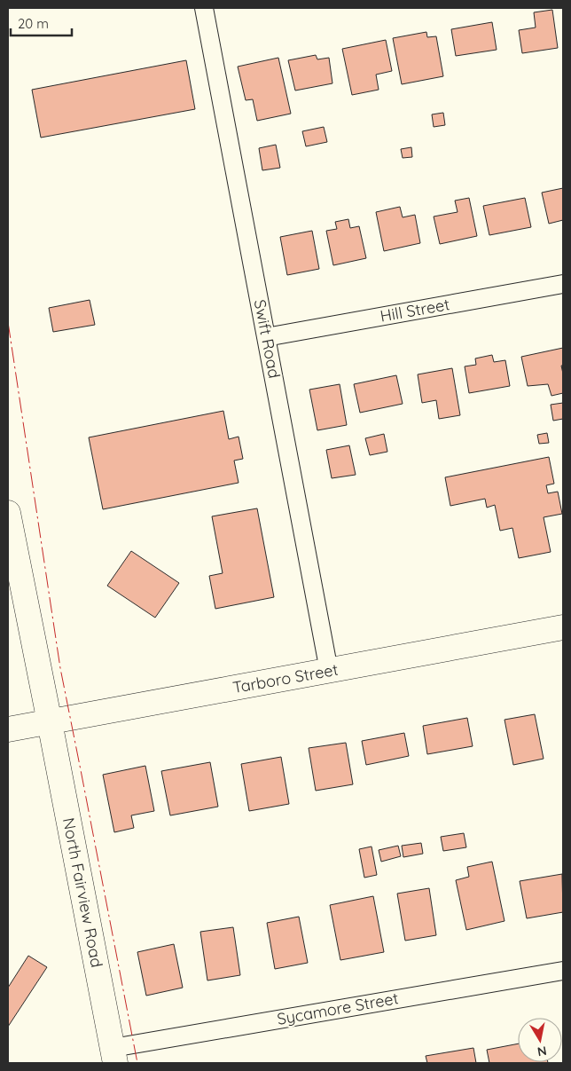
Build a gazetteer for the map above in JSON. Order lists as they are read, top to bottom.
{
  "streets": {
    "street": [
      "Hill Street",
      "Swift Road",
      "Tarboro Street",
      "North Fairview Road",
      "Sycamore Street"
    ]
  },
  "crossings": [
    ["Hill Street", "Swift Road"],
    ["Swift Road", "Tarboro Street"],
    ["Tarboro Street", "North Fairview Road"],
    ["North Fairview Road", "Sycamore Street"]
  ],
  "scale_bar": "20 m",
  "north": "bottom"
}
